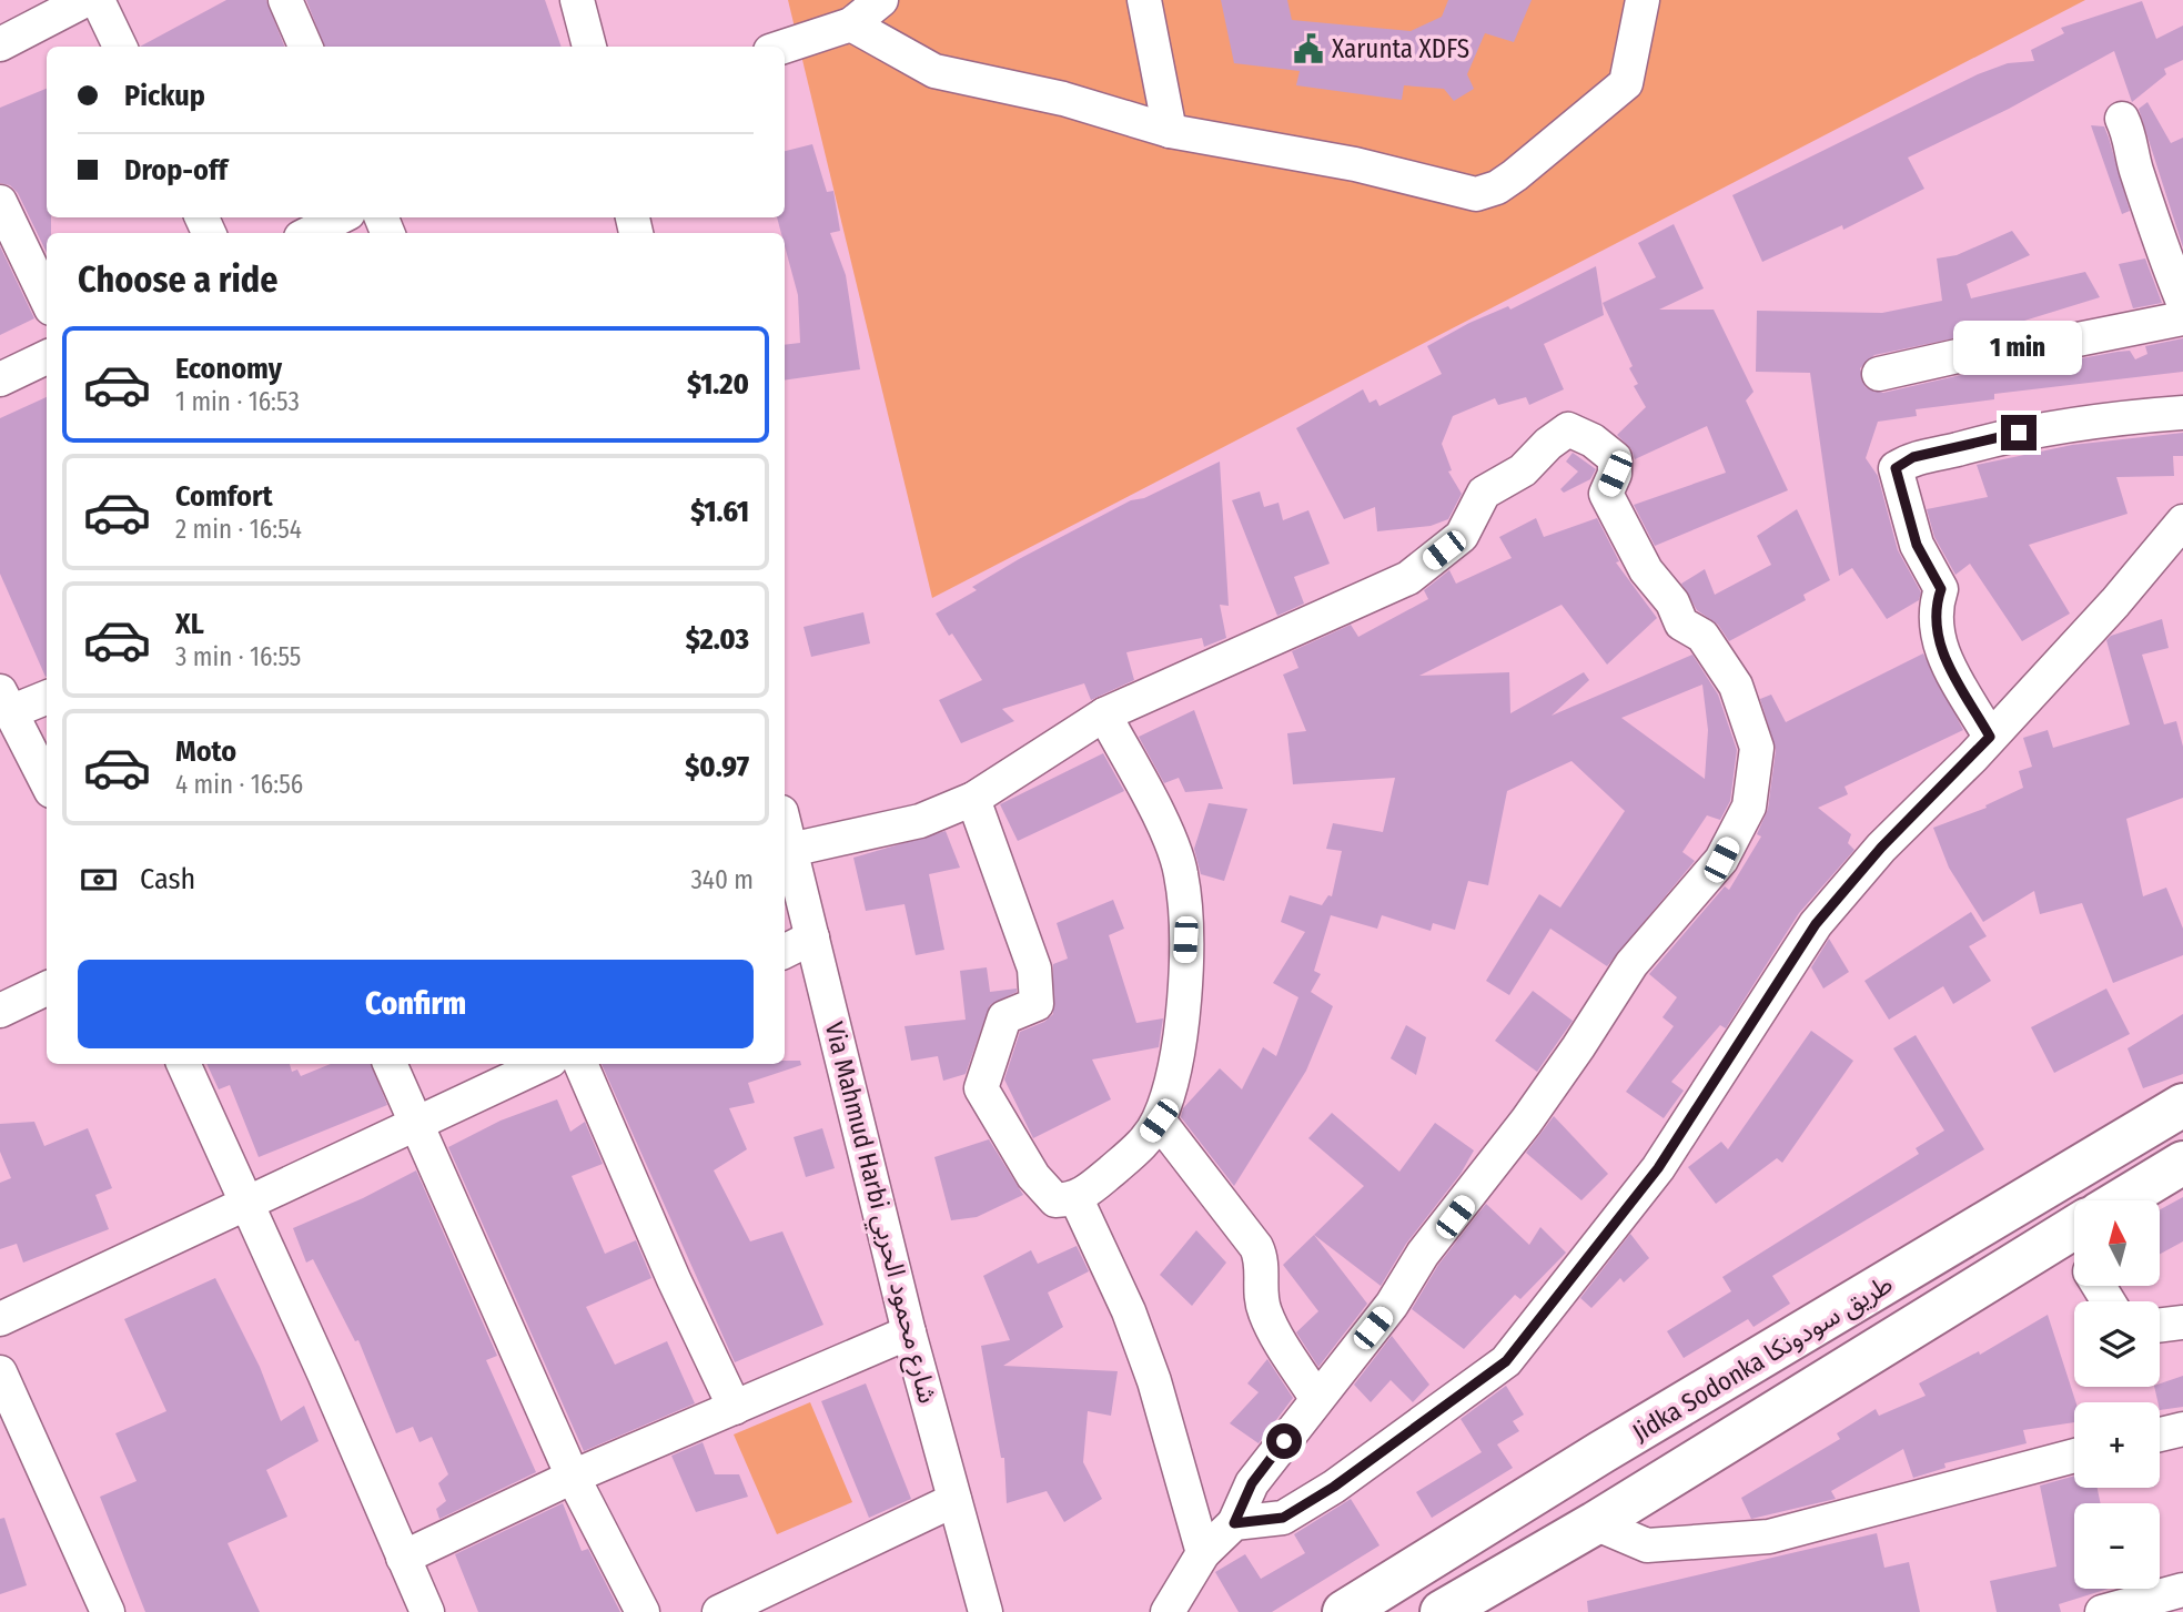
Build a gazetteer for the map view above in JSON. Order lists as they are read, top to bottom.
{
  "streets": {
    "main road": ["Jidka Sodonka طريق سودونكا"],
    "street": ["Via Mahmud Harbi شارع محمود الحربي"]
  },
  "places": {
    "public building": ["Xarunta XDFS"]
  },
  "north": "top",
  "page": {
    "banner": ["Pickup", "Drop-off"],
    "heading": "Choose a ride",
    "bubble": "1 min",
    "list": [
      {
        "name": "Economy",
        "note": "1 min · 16:53",
        "value": "$1.20"
      },
      {
        "name": "Comfort",
        "note": "2 min · 16:54",
        "value": "$1.61"
      },
      {
        "name": "XL",
        "note": "3 min · 16:55",
        "value": "$2.03"
      },
      {
        "name": "Moto",
        "note": "4 min · 16:56",
        "value": "$0.97"
      }
    ],
    "pay": ["Cash", "340 m"],
    "buttons": "Confirm",
    "map_buttons": ["+", "−"]
  }
}
